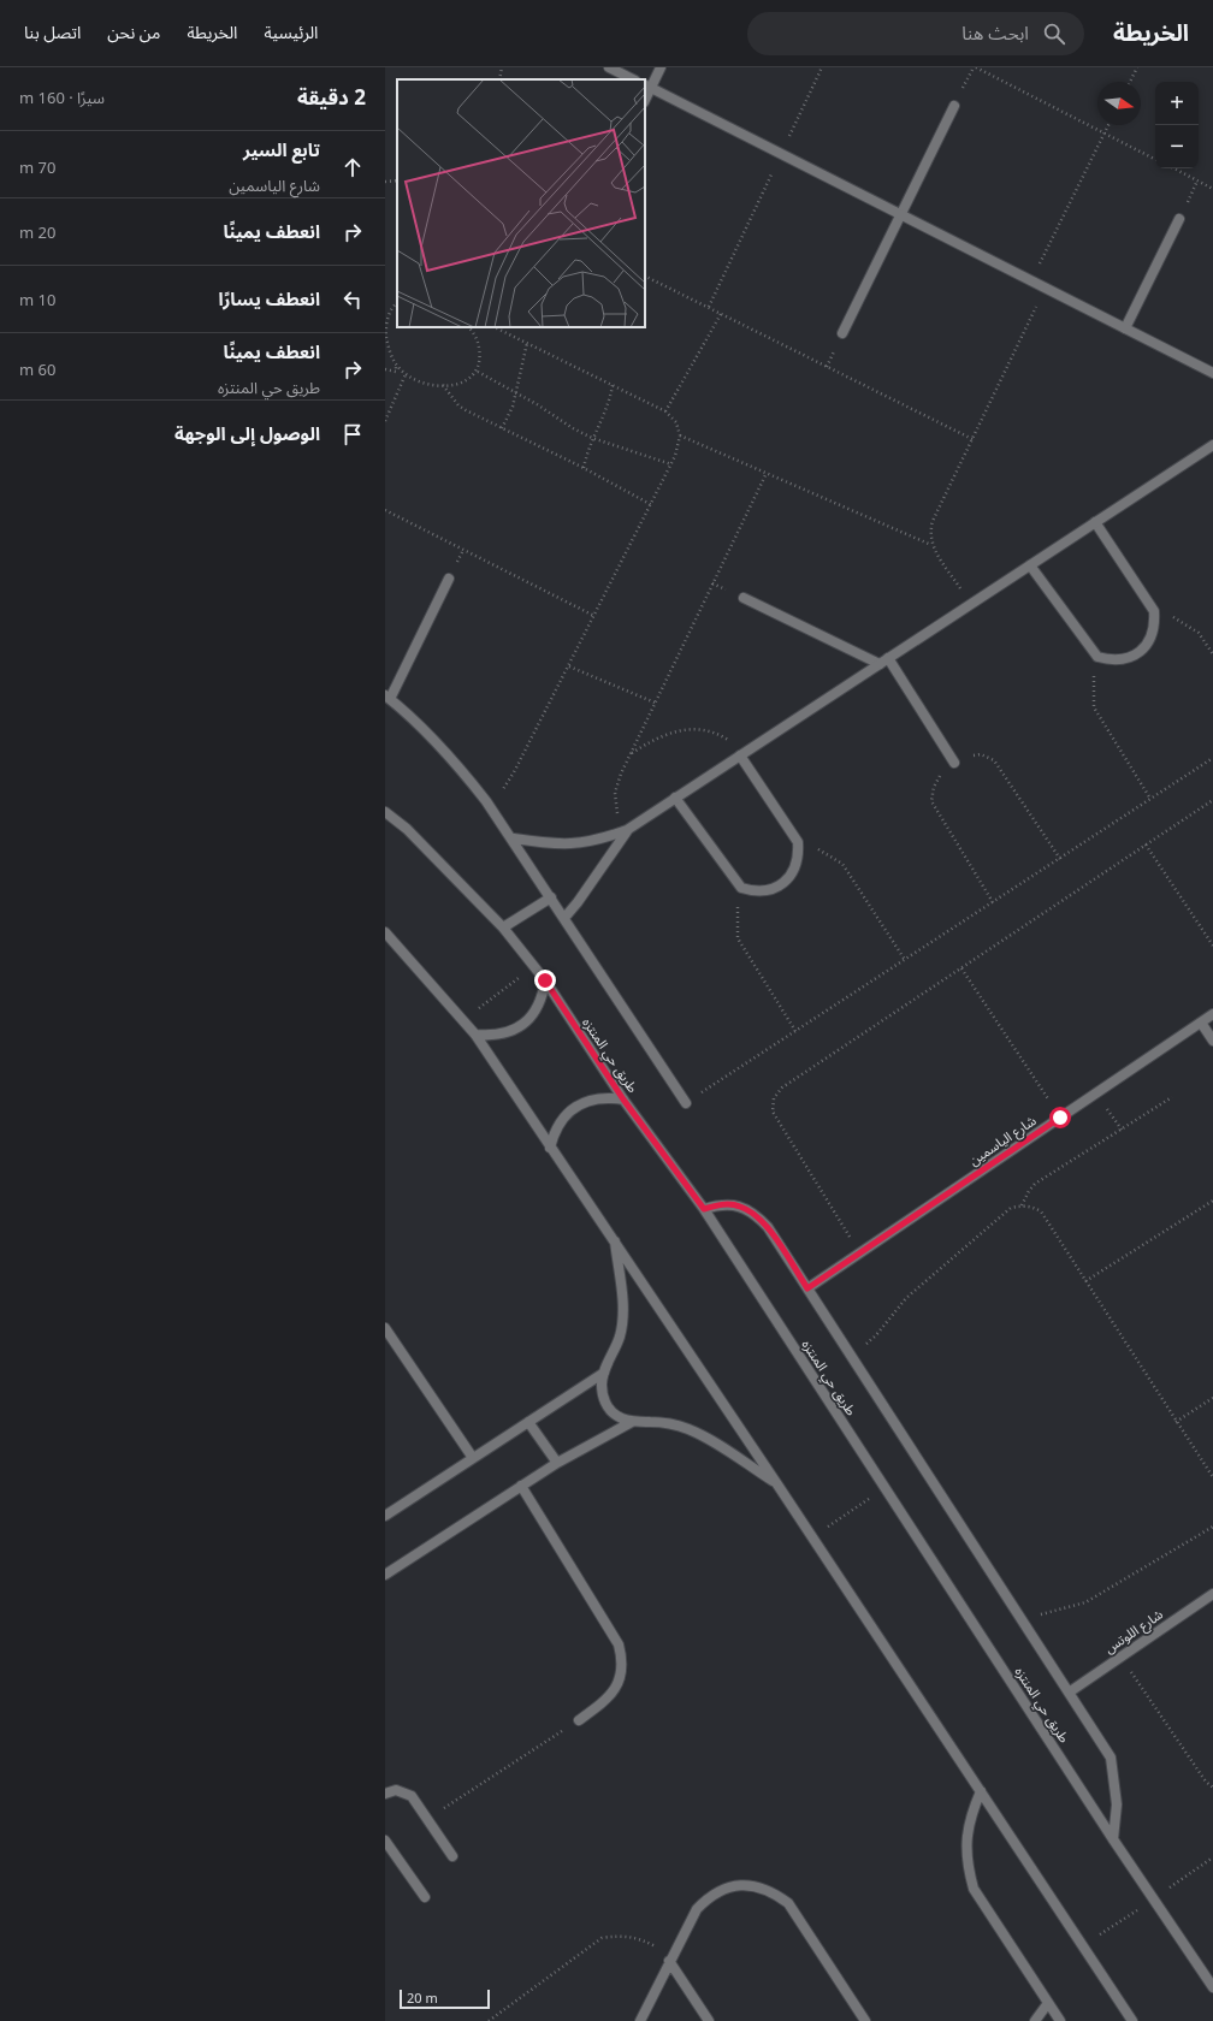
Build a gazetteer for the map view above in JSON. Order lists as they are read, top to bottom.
{
  "streets": {
    "street": ["طريق حي المنتزه", "شارع الياسمين", "شارع اللوتس"]
  },
  "scale_bar": "20 m",
  "north": "right",
  "page": {
    "header": "الخريطة",
    "search": "ابحث هنا",
    "nav": [
      "الرئيسية",
      "الخريطة",
      "من نحن",
      "اتصل بنا"
    ],
    "heading": ["2 دقيقة", "سيرًا · 160 m"],
    "map_buttons": ["+", "−"],
    "list": [
      ["تابع السير", "شارع الياسمين", "70 m"],
      ["انعطف يمينًا", "20 m"],
      ["انعطف يسارًا", "10 m"],
      ["انعطف يمينًا", "طريق حي المنتزه", "60 m"],
      "الوصول إلى الوجهة"
    ],
    "scale": "20 m"
  }
}
